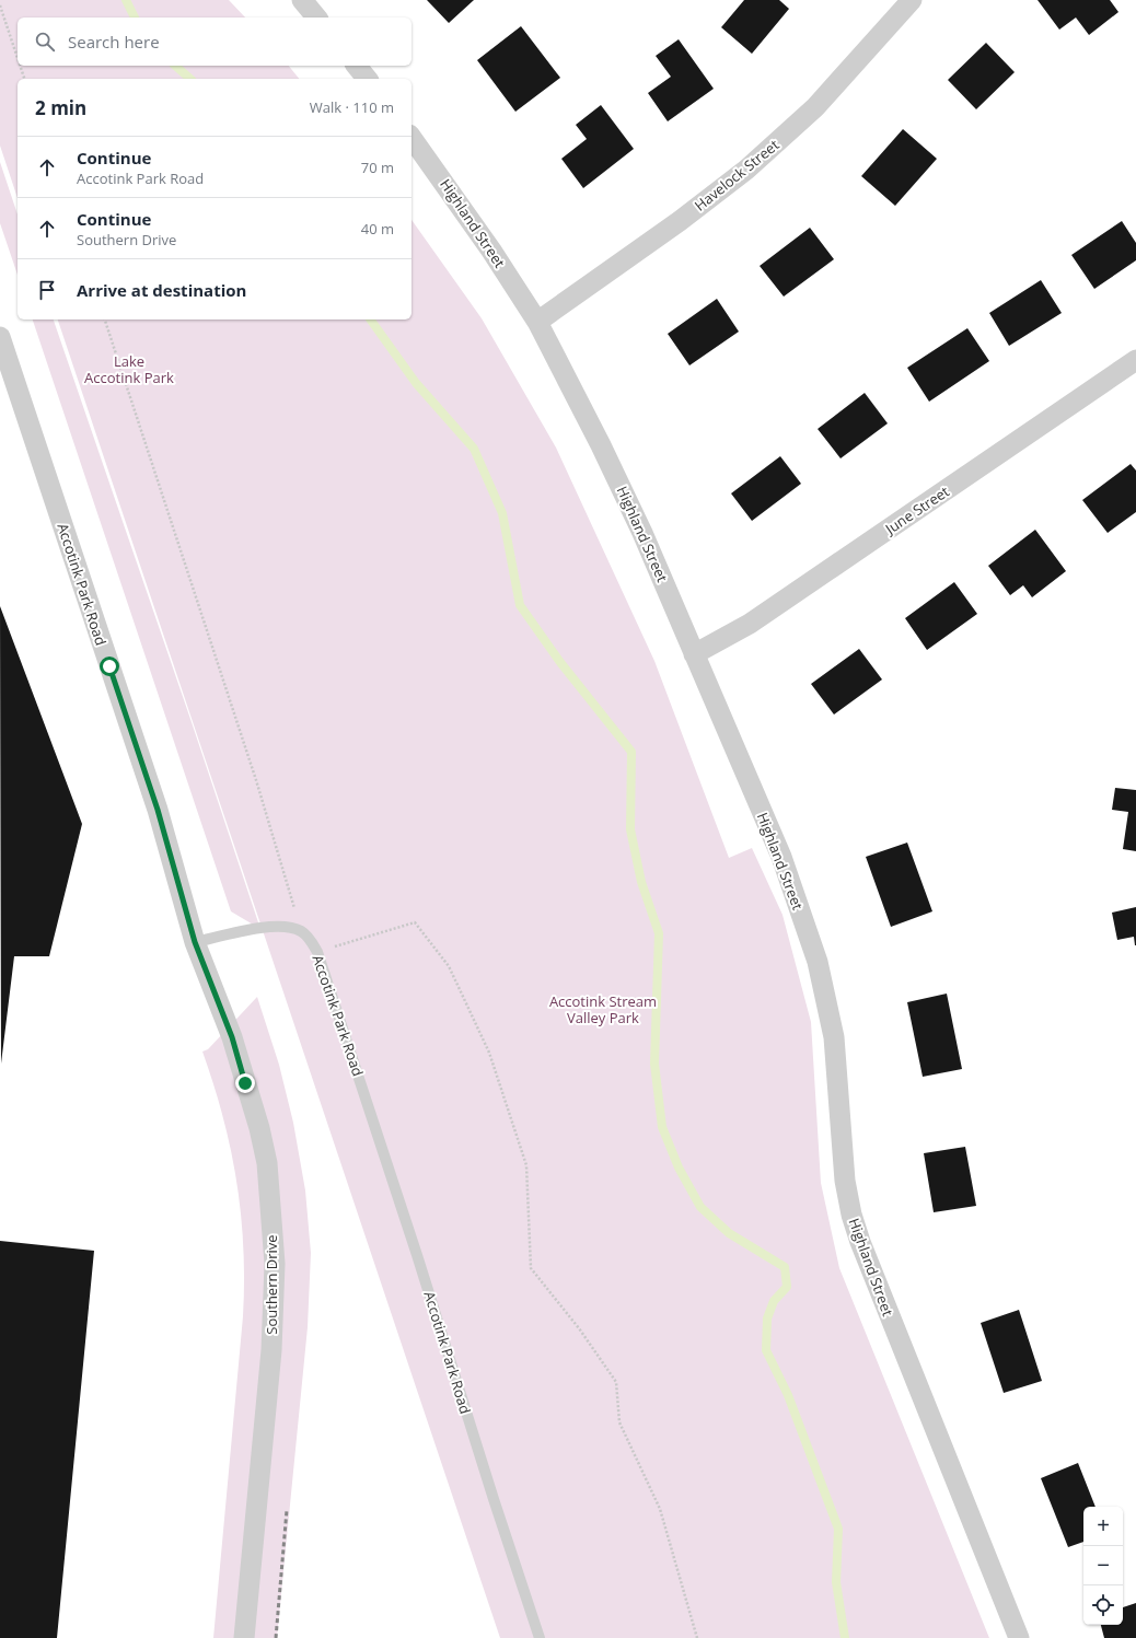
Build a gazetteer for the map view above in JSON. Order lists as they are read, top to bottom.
{
  "streets": {
    "street": [
      "Havelock Street",
      "Highland Street",
      "June Street",
      "Accotink Park Road",
      "Southern Drive"
    ]
  },
  "crossings": [
    ["Havelock Street", "Highland Street"],
    ["Highland Street", "June Street"],
    ["Accotink Park Road", "Southern Drive"]
  ],
  "parks": ["Lake Accotink Park", "Accotink Stream Valley Park"],
  "page": {
    "search": "Search here",
    "heading": ["2 min", "Walk · 110 m"],
    "list": [
      ["Continue", "Accotink Park Road", "70 m"],
      ["Continue", "Southern Drive", "40 m"],
      "Arrive at destination"
    ],
    "map_buttons": ["+", "−"]
  }
}
